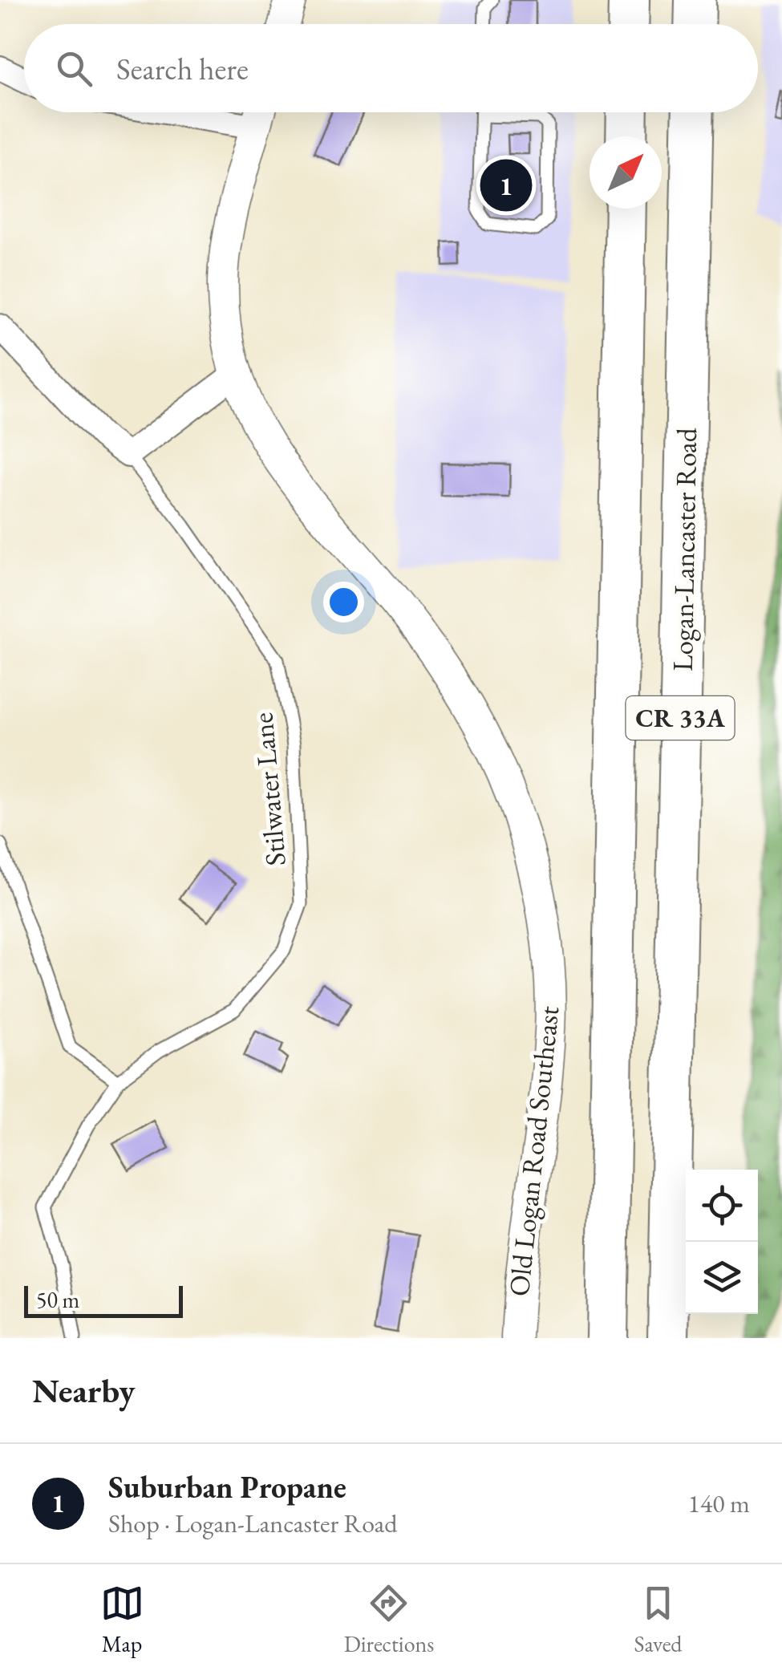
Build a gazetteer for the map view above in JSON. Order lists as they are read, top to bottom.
{
  "streets": {
    "highway": ["Logan-Lancaster Road", "CR 33A"],
    "street": ["Old Logan Road Southeast"],
    "lane": ["Stilwater Lane"]
  },
  "scale_bar": "50 m",
  "north": "top right",
  "page": {
    "search": "Search here",
    "pins": "1",
    "scale": "50 m",
    "heading": "Nearby",
    "list": [
      {
        "mark": "1",
        "name": "Suburban Propane",
        "note": "Shop · Logan-Lancaster Road",
        "value": "140 m"
      }
    ],
    "nav": ["Map", "Directions", "Saved"]
  }
}
